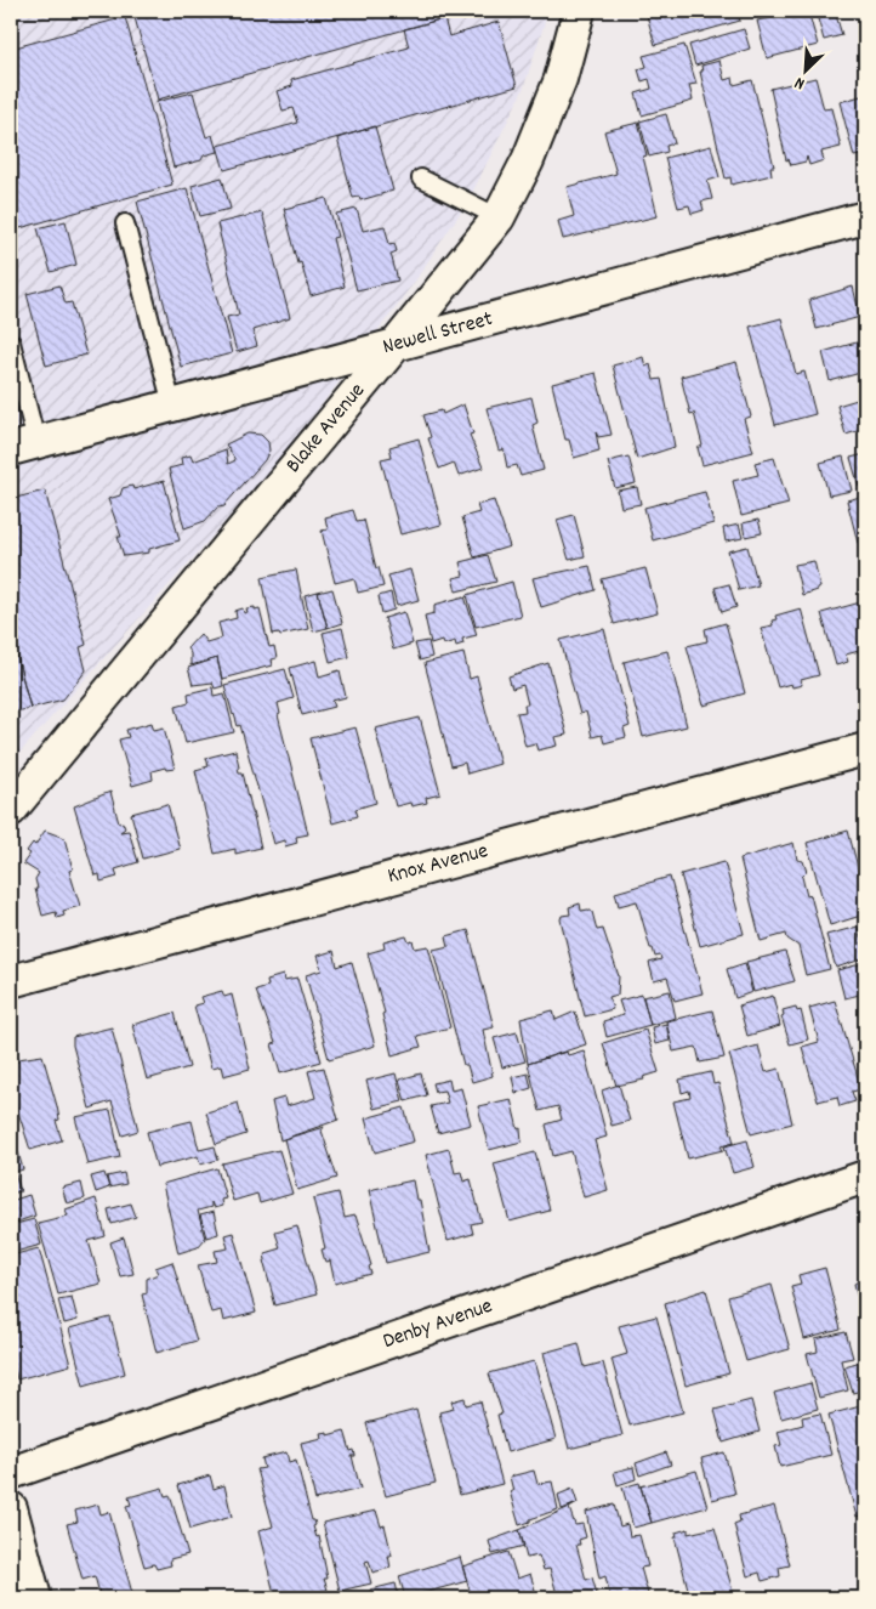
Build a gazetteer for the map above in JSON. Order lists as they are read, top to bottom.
{
  "streets": {
    "street": [
      "Newell Street",
      "Blake Avenue",
      "Knox Avenue",
      "Denby Avenue"
    ]
  },
  "crossings": [
    ["Newell Street", "Blake Avenue"]
  ],
  "north": "bottom left"
}
